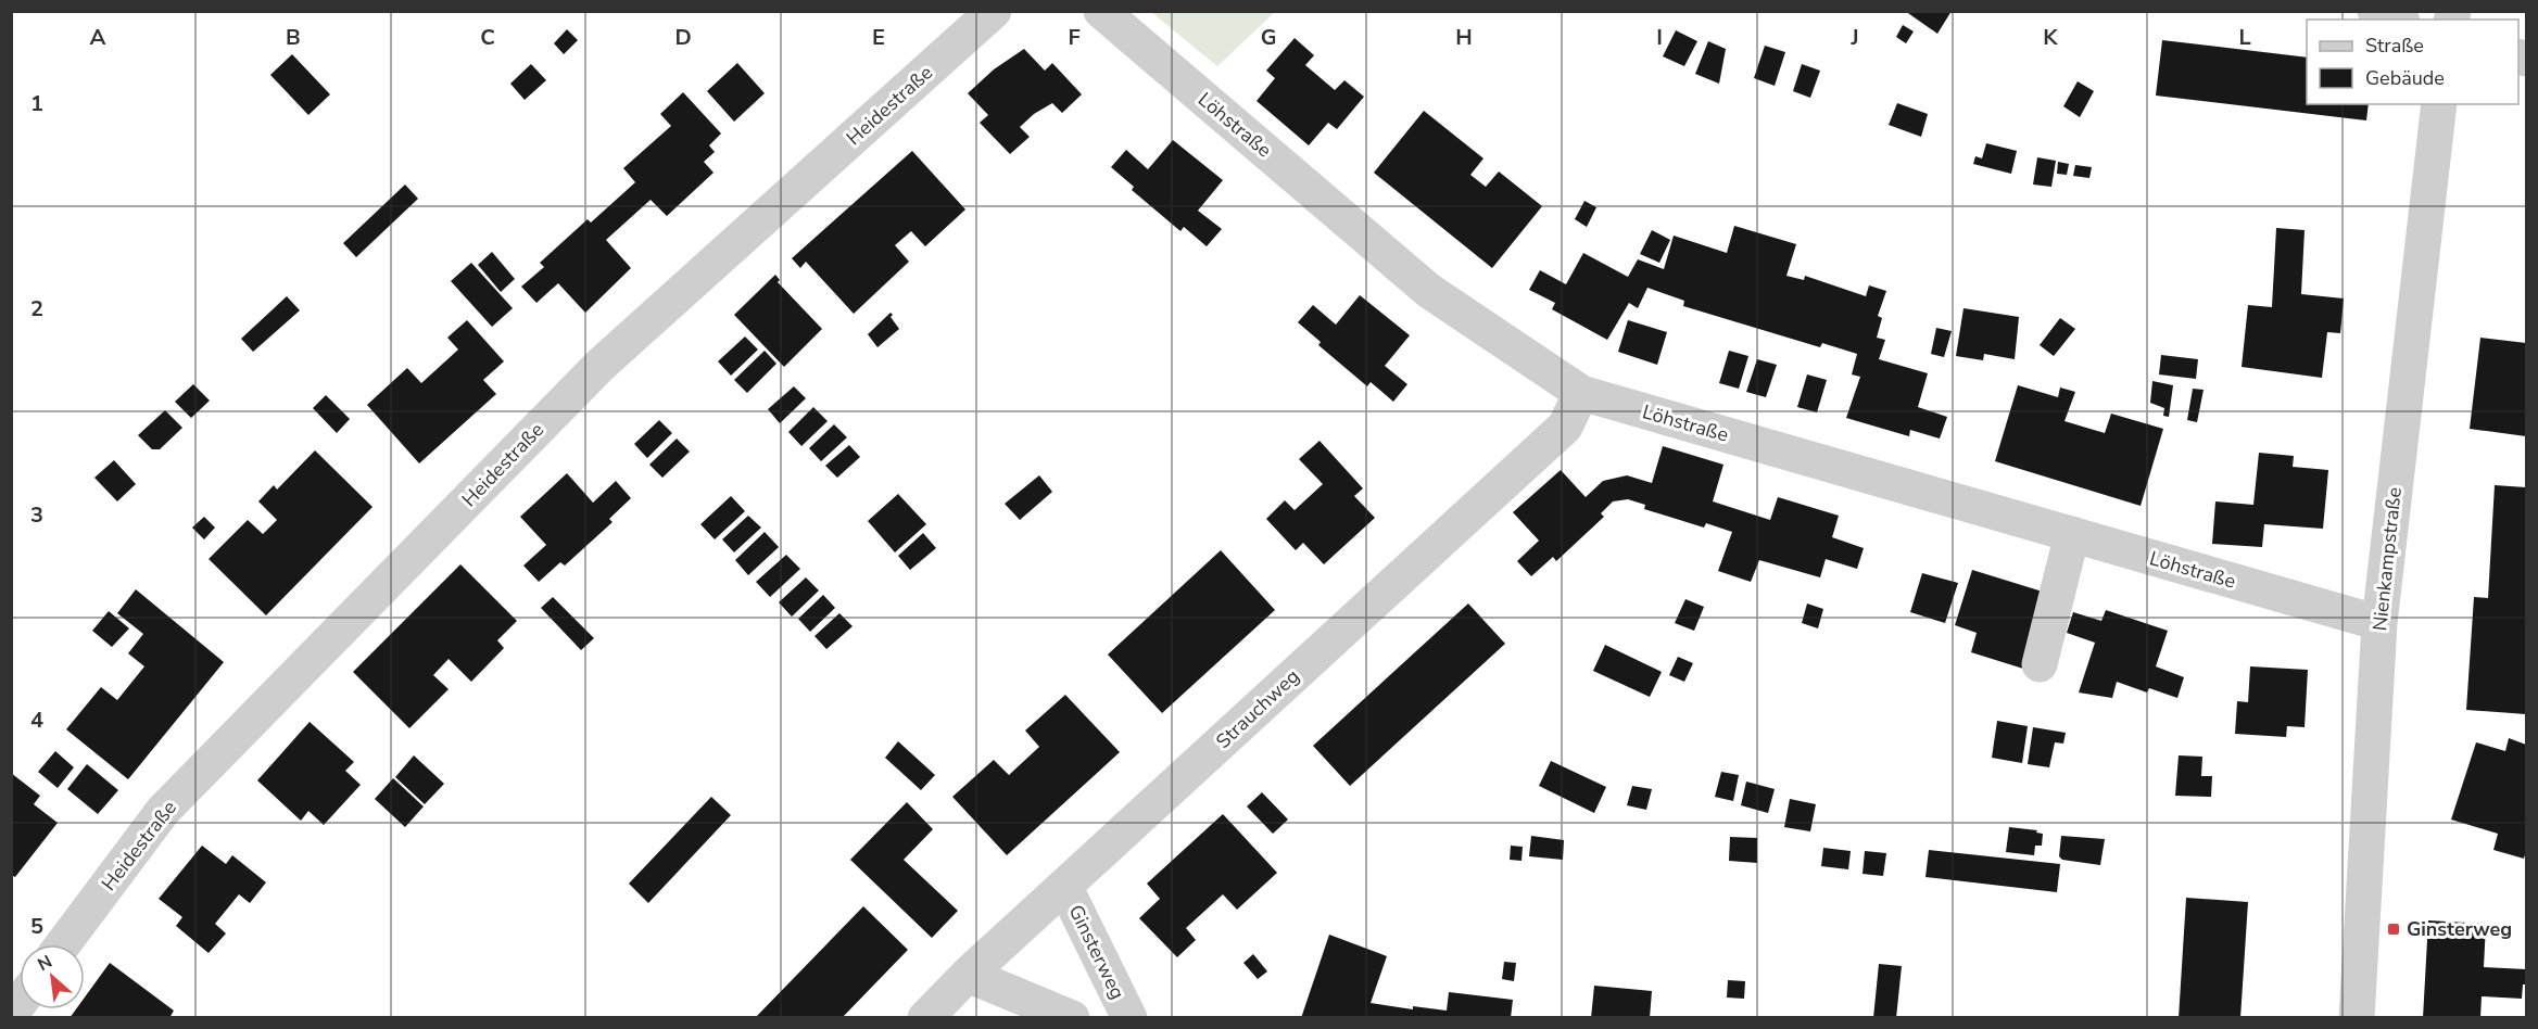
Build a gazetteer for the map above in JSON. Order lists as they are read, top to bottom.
{
  "streets": {
    "street": [
      "Heidestraße",
      "Löhstraße",
      "Nienkampstraße",
      "Strauchweg",
      "Ginsterweg"
    ]
  },
  "crossings": [
    ["Löhstraße", "Nienkampstraße"],
    ["Löhstraße", "Strauchweg"],
    ["Strauchweg", "Ginsterweg"]
  ],
  "places": {
    "transit": ["Ginsterweg"]
  },
  "legend": ["Straße", "Gebäude"],
  "north": "top left",
  "grid": {
    "columns": [
      "A",
      "B",
      "C",
      "D",
      "E",
      "F",
      "G",
      "H",
      "I",
      "J",
      "K",
      "L"
    ],
    "rows": [
      "1",
      "2",
      "3",
      "4",
      "5"
    ]
  }
}
